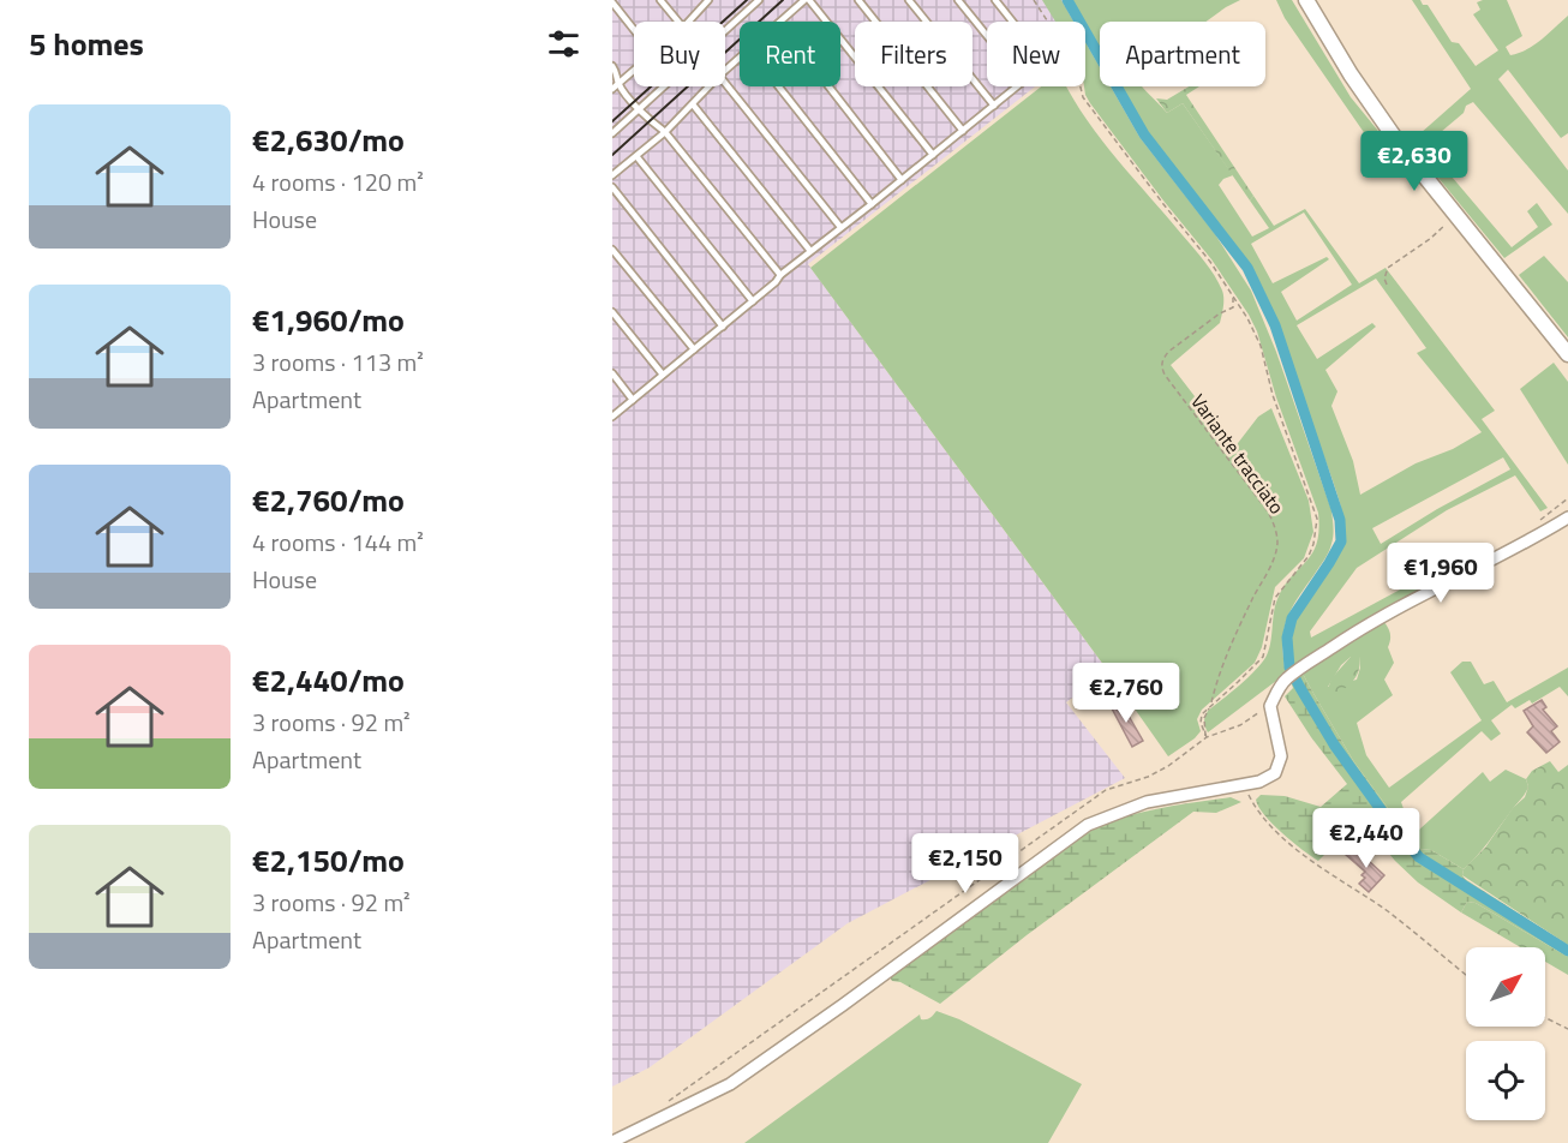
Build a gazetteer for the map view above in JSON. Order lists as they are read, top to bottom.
{
  "streets": {
    "path": ["Variante tracciato"]
  },
  "north": "top right",
  "page": {
    "heading": "5 homes",
    "chip": [
      "Buy",
      "Rent",
      "Filters",
      "New",
      "Apartment"
    ],
    "list": [
      {
        "name": "€2,630/mo",
        "note": "4 rooms · 120 m² · House"
      },
      {
        "name": "€1,960/mo",
        "note": "3 rooms · 113 m² · Apartment"
      },
      {
        "name": "€2,760/mo",
        "note": "4 rooms · 144 m² · House"
      },
      {
        "name": "€2,440/mo",
        "note": "3 rooms · 92 m² · Apartment"
      },
      {
        "name": "€2,150/mo",
        "note": "3 rooms · 92 m² · Apartment"
      }
    ],
    "price": [
      "€2,630",
      "€1,960",
      "€2,760",
      "€2,440",
      "€2,150"
    ]
  }
}
